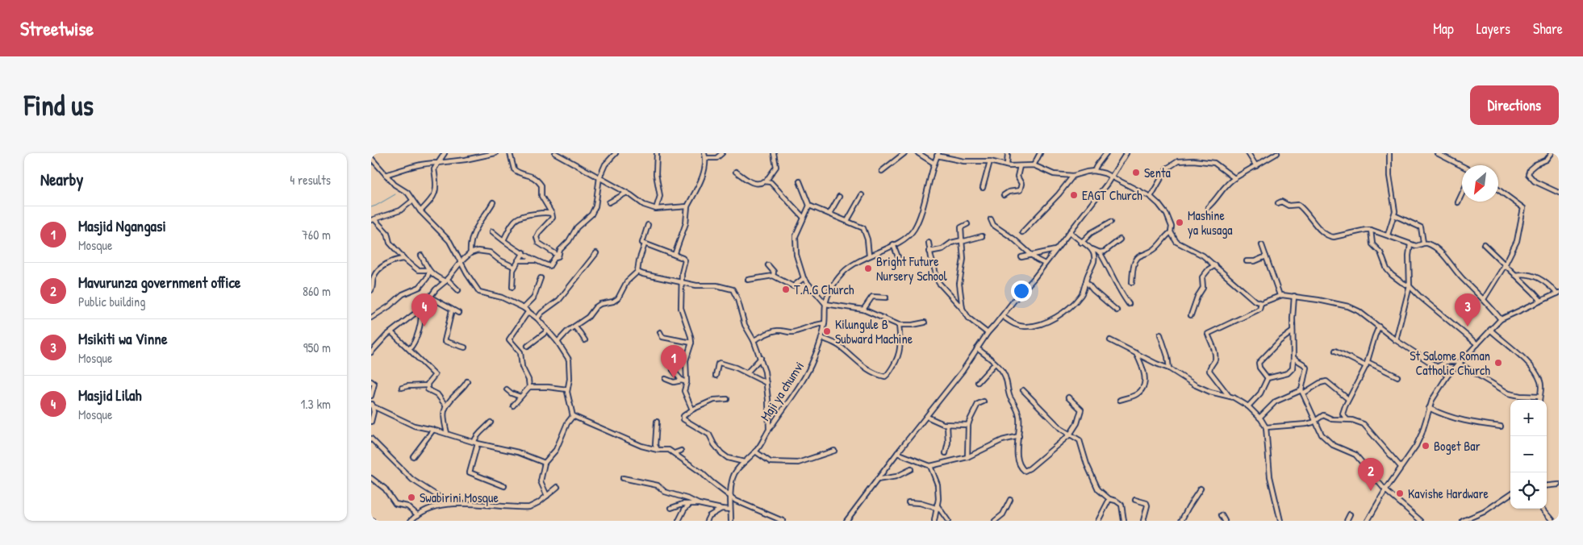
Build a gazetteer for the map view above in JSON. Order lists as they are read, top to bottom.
{
  "streets": {
    "street": ["Maji ya chumvi"]
  },
  "places": [
    "Senta",
    "EAGT Church",
    "Mashine ya kusaga",
    "Bright Future Nursery School",
    "T.A.G Church",
    "Kilungule B Subward Machine",
    "St Salome Roman Catholic Church",
    "Boget Bar",
    "Kavishe Hardware",
    "Swabirini Mosque"
  ],
  "north": "bottom left",
  "page": {
    "header": "Streetwise",
    "nav": ["Map", "Layers", "Share"],
    "buttons": "Directions",
    "title": "Find us",
    "heading": ["Nearby", "4 results"],
    "list": [
      {
        "mark": "1",
        "name": "Masjid Ngangasi",
        "note": "Mosque",
        "value": "760 m"
      },
      {
        "mark": "2",
        "name": "Mavurunza government office",
        "note": "Public building",
        "value": "860 m"
      },
      {
        "mark": "3",
        "name": "Msikiti wa Vinne",
        "note": "Mosque",
        "value": "950 m"
      },
      {
        "mark": "4",
        "name": "Masjid Lilah",
        "note": "Mosque",
        "value": "1.3 km"
      }
    ],
    "pins": [
      "3",
      "4",
      "1",
      "2"
    ],
    "map_buttons": ["+", "−"]
  }
}
